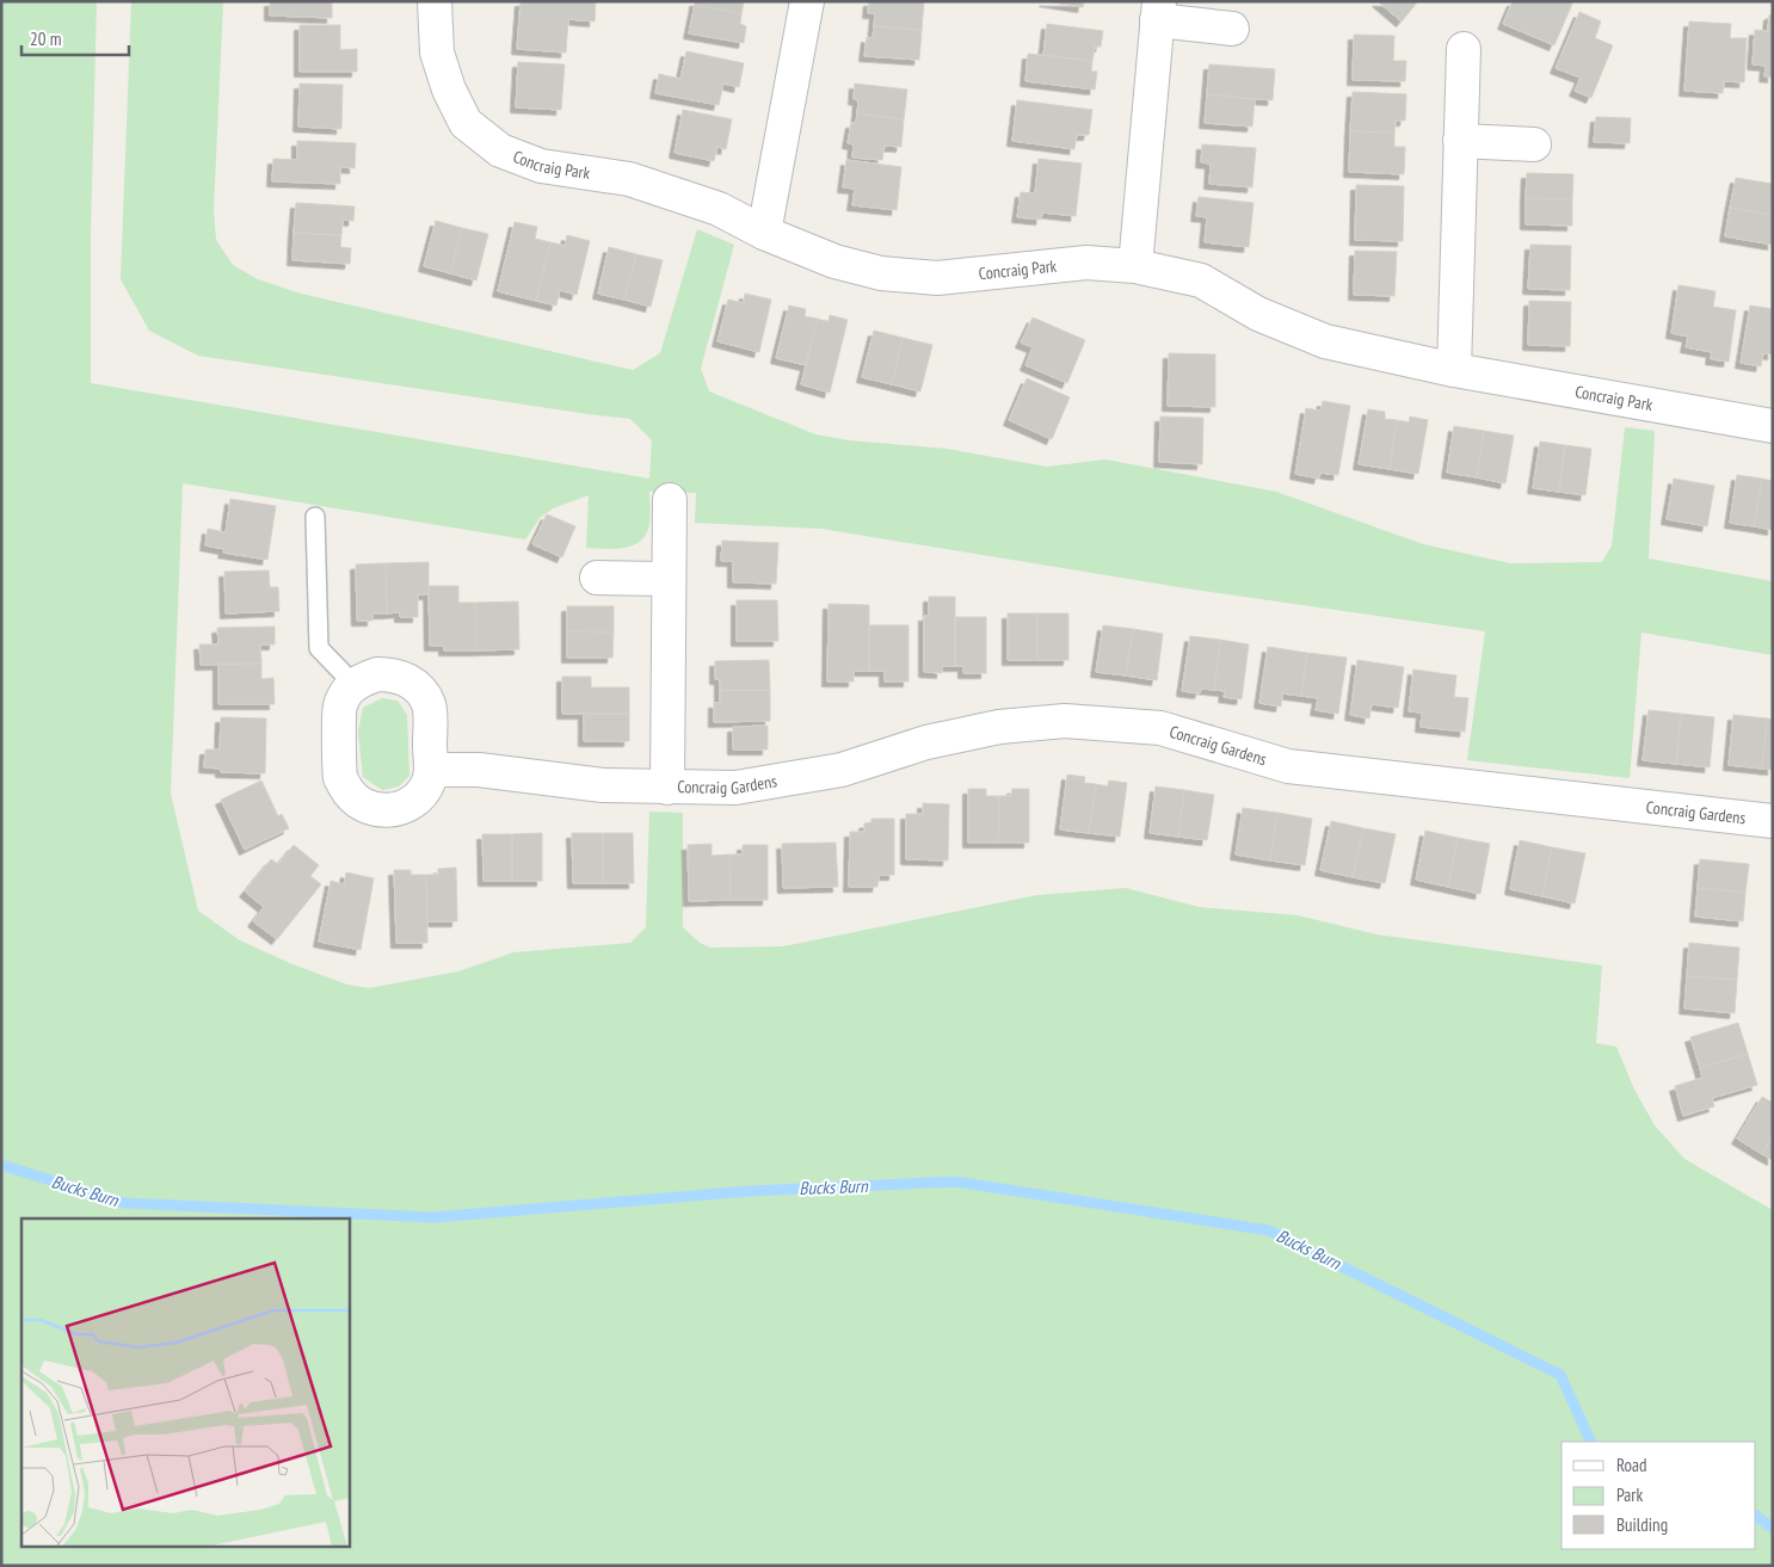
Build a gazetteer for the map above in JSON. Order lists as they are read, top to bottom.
{
  "streets": {
    "street": ["Concraig Park", "Concraig Gardens"]
  },
  "water": ["Bucks Burn"],
  "legend": ["Road", "Park", "Building"],
  "scale_bar": "20 m"
}
